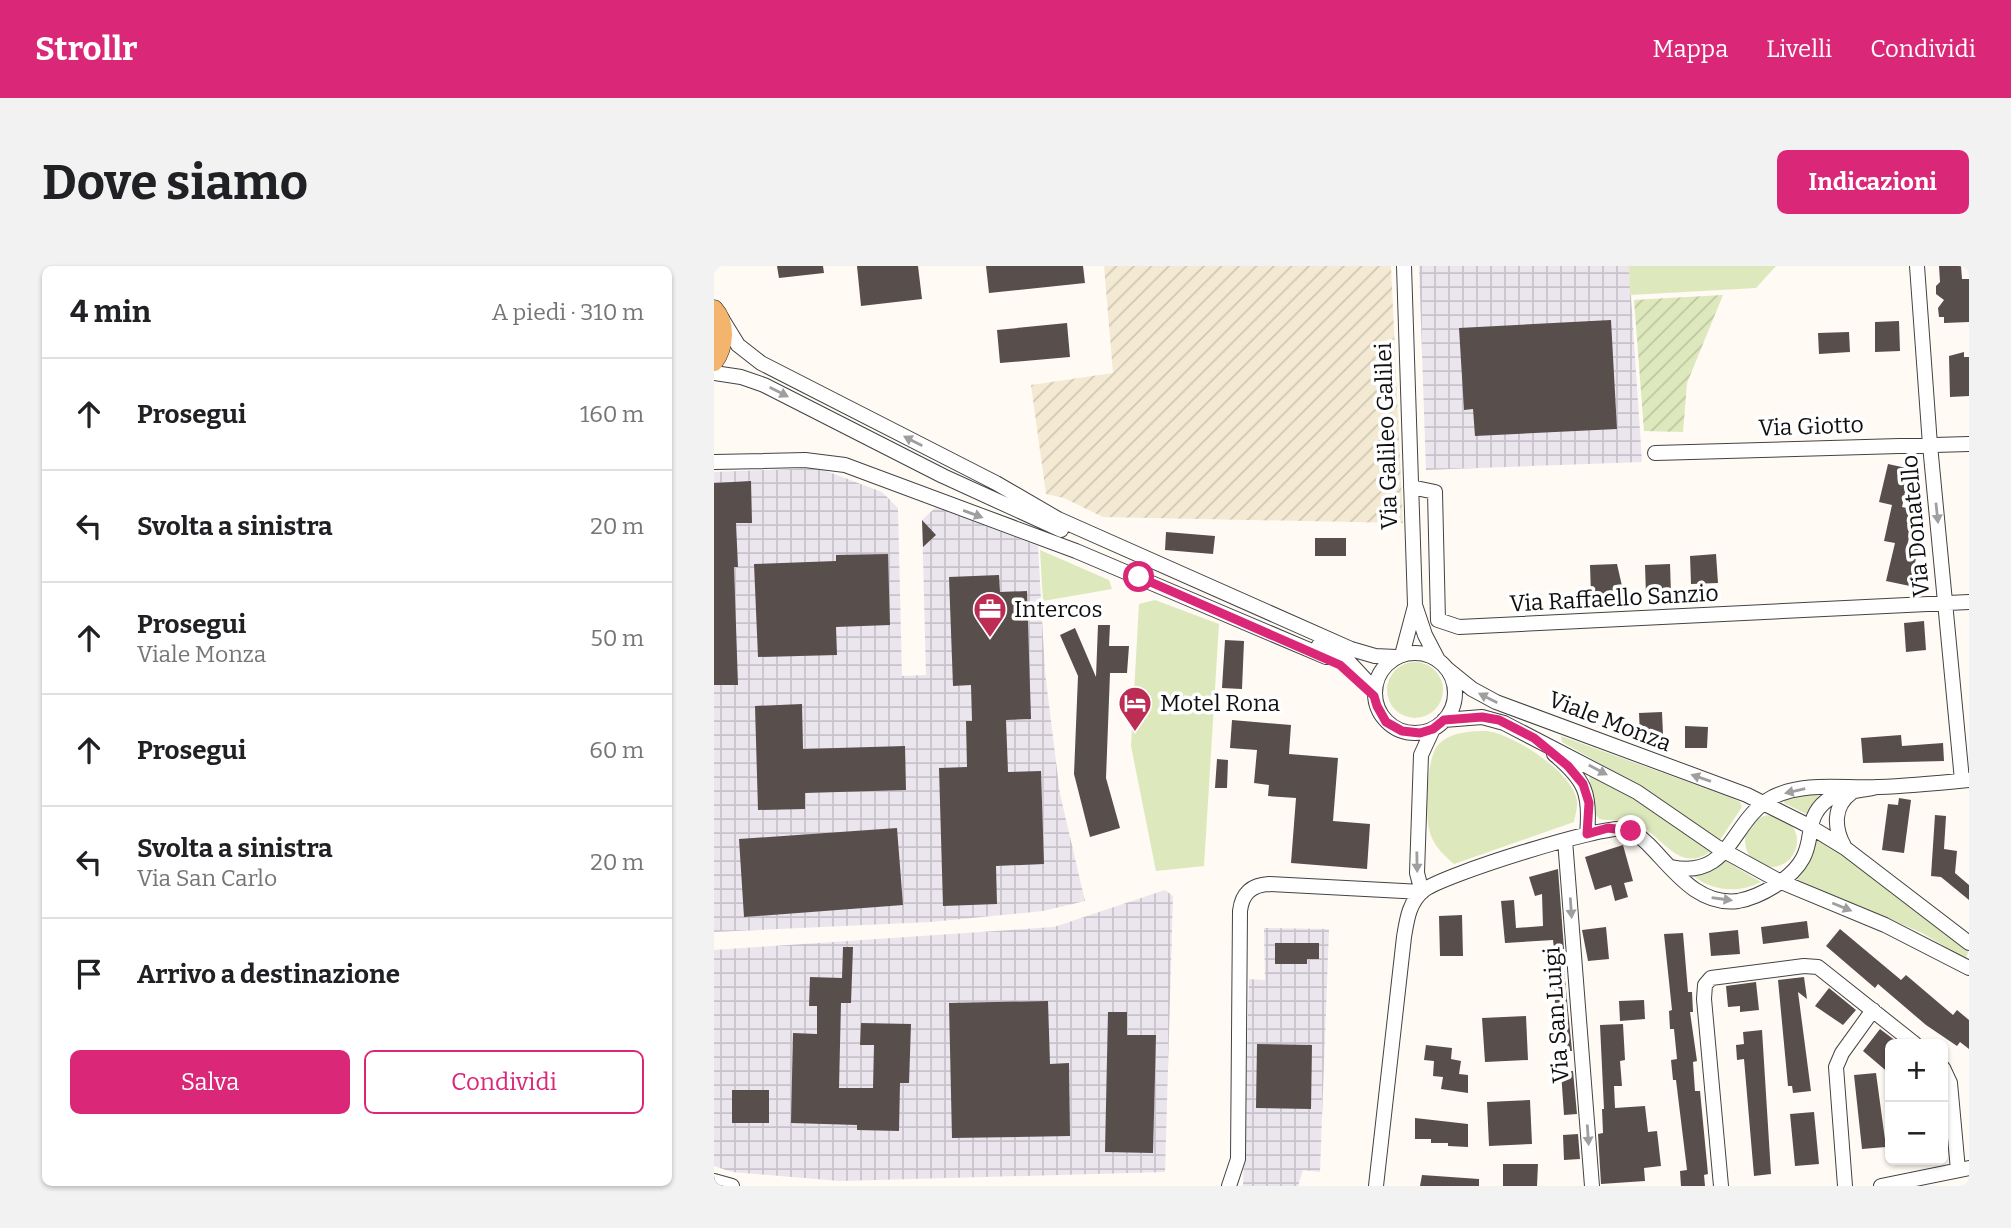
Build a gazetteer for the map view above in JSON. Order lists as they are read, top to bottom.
{
  "streets": {
    "street": [
      "Via Giotto",
      "Via Galileo Galilei",
      "Via Donatello",
      "Via Raffaello Sanzio",
      "Viale Monza",
      "Via San Luigi"
    ]
  },
  "crossings": [
    ["Via Giotto", "Via Donatello"],
    ["Via Galileo Galilei", "Via Raffaello Sanzio"],
    ["Via Galileo Galilei", "Viale Monza"],
    ["Via Donatello", "Via Raffaello Sanzio"]
  ],
  "one_way": ["Via San Luigi"],
  "places": {
    "office": ["Intercos"],
    "hotel": ["Motel Rona"]
  },
  "page": {
    "header": "Strollr",
    "nav": ["Mappa", "Livelli", "Condividi"],
    "buttons": [
      "Indicazioni",
      ["Salva", "Condividi"]
    ],
    "title": "Dove siamo",
    "heading": ["4 min", "A piedi · 310 m"],
    "list": [
      ["Prosegui", "160 m"],
      ["Svolta a sinistra", "20 m"],
      ["Prosegui", "Viale Monza", "50 m"],
      ["Prosegui", "60 m"],
      ["Svolta a sinistra", "Via San Carlo", "20 m"],
      "Arrivo a destinazione"
    ],
    "map_buttons": ["+", "−"]
  }
}
